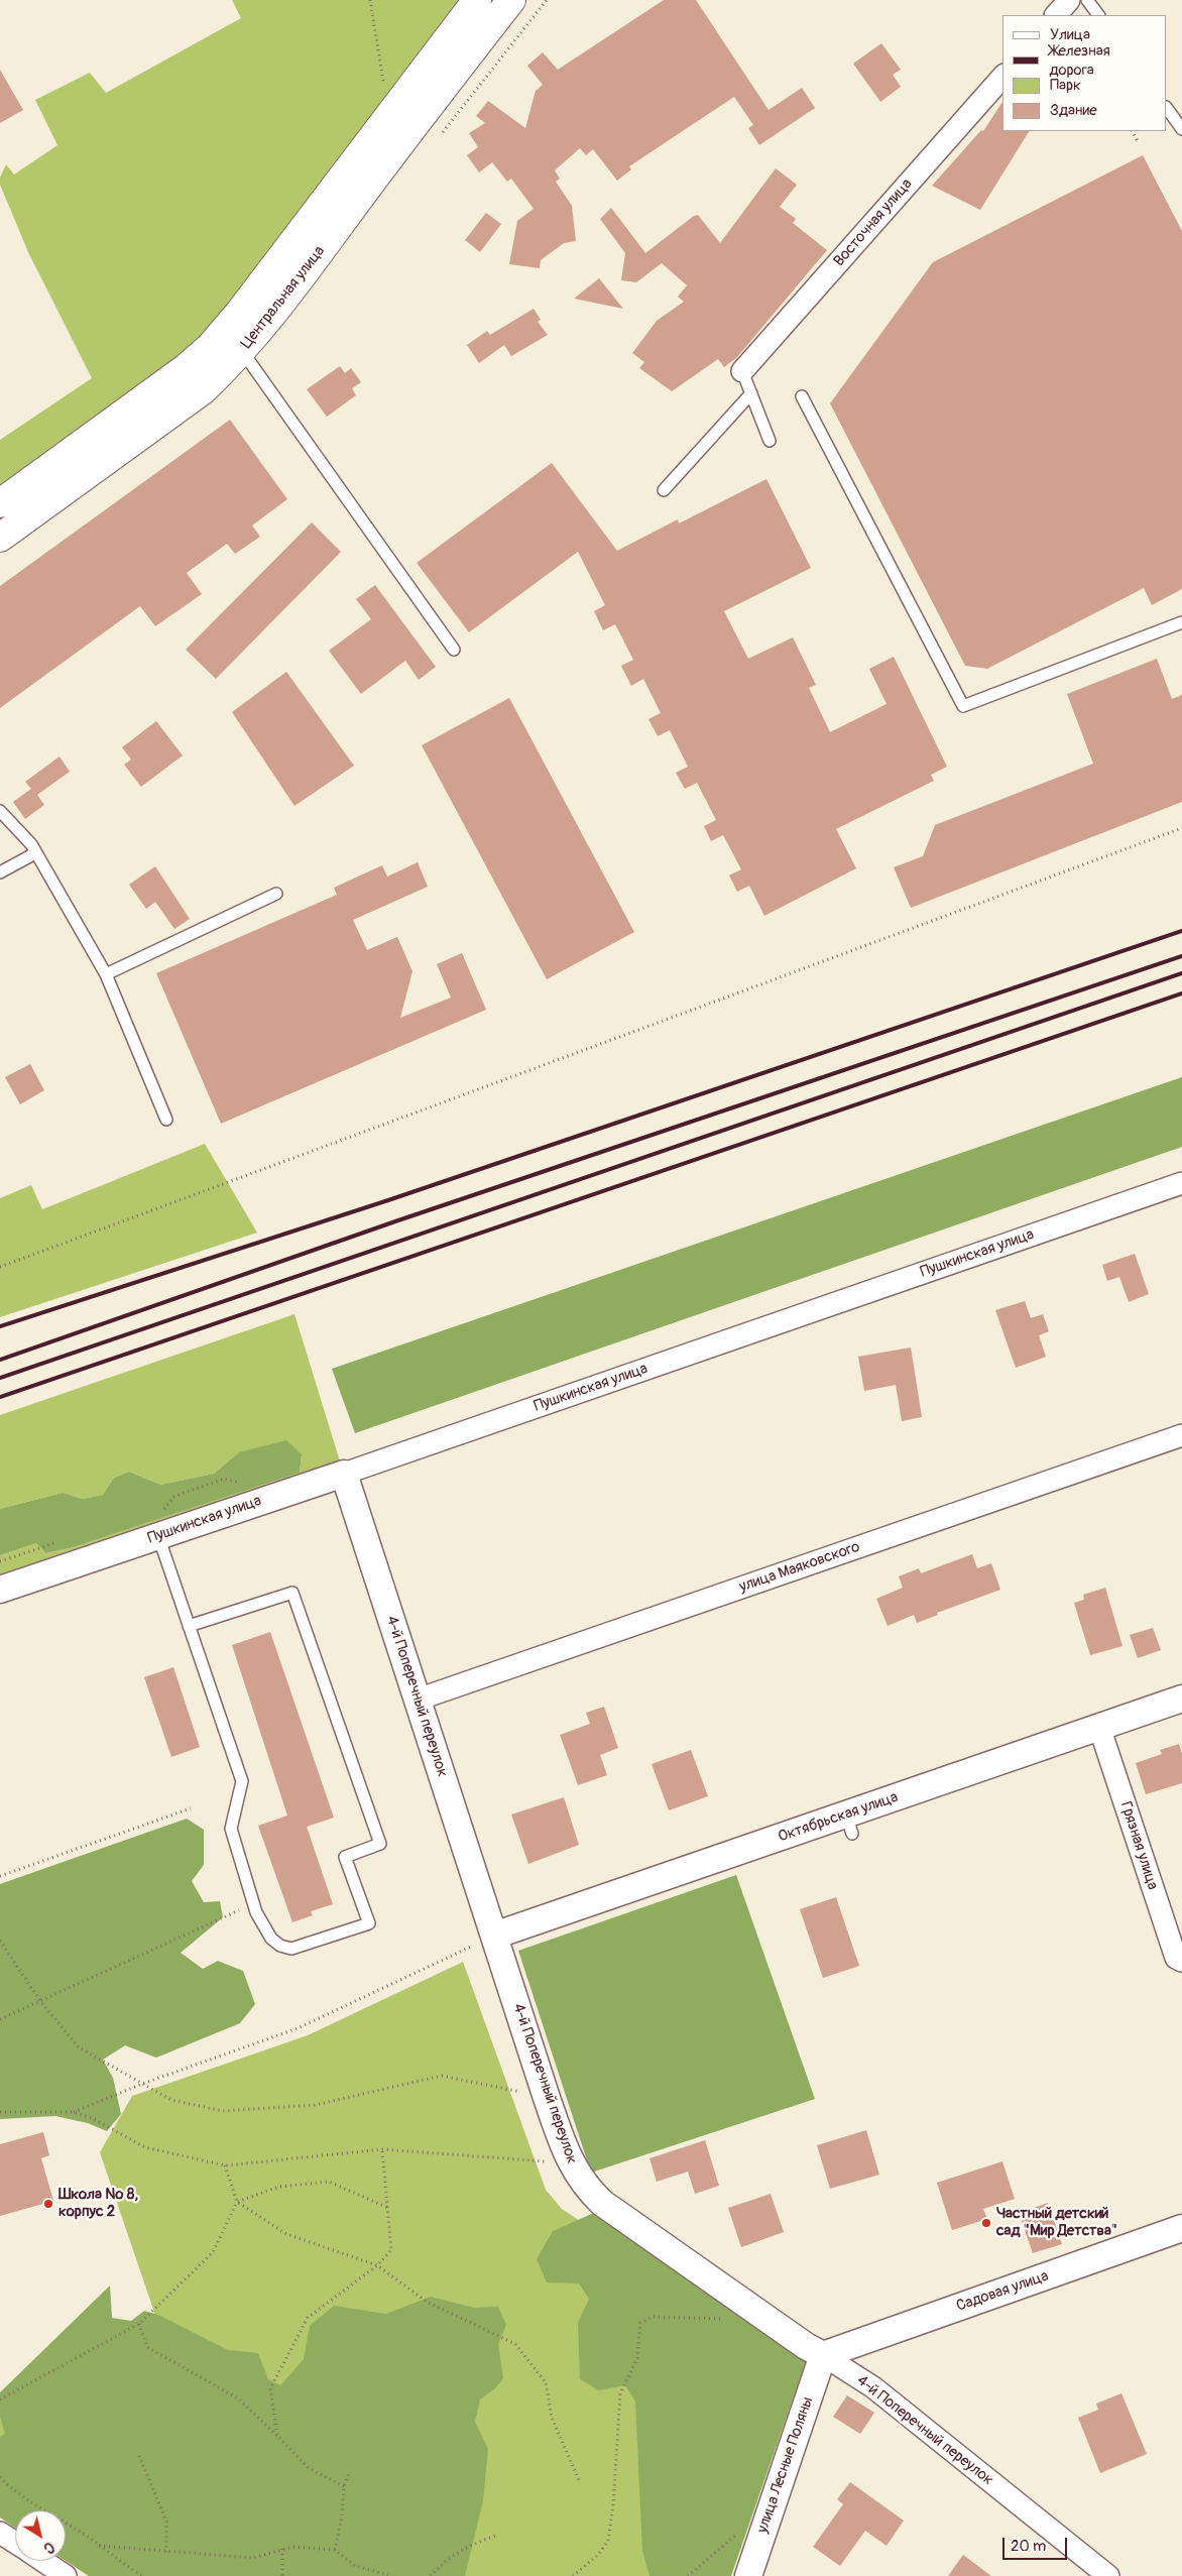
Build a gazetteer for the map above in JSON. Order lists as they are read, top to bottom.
{
  "streets": {
    "main road": ["Центральная улица"],
    "street": [
      "Восточная улица",
      "Пушкинская улица",
      "улица Маяковского",
      "4-й Поперечный переулок",
      "Октябрьская улица",
      "Грязная улица",
      "Садовая улица",
      "улица Лесные Поляны"
    ]
  },
  "crossings": [
    ["Пушкинская улица", "4-й Поперечный переулок"],
    ["улица Маяковского", "4-й Поперечный переулок"],
    ["4-й Поперечный переулок", "Октябрьская улица"],
    ["4-й Поперечный переулок", "Садовая улица"],
    ["4-й Поперечный переулок", "улица Лесные Поляны"],
    ["Октябрьская улица", "Грязная улица"],
    ["Садовая улица", "улица Лесные Поляны"]
  ],
  "places": ["Школа № 8, корпус 2", "Частный детский сад \"Мир Детства\""],
  "legend": [
    "Улица",
    "Железная дорога",
    "Парк",
    "Здание"
  ],
  "scale_bar": "20 m",
  "north": "bottom right"
}
